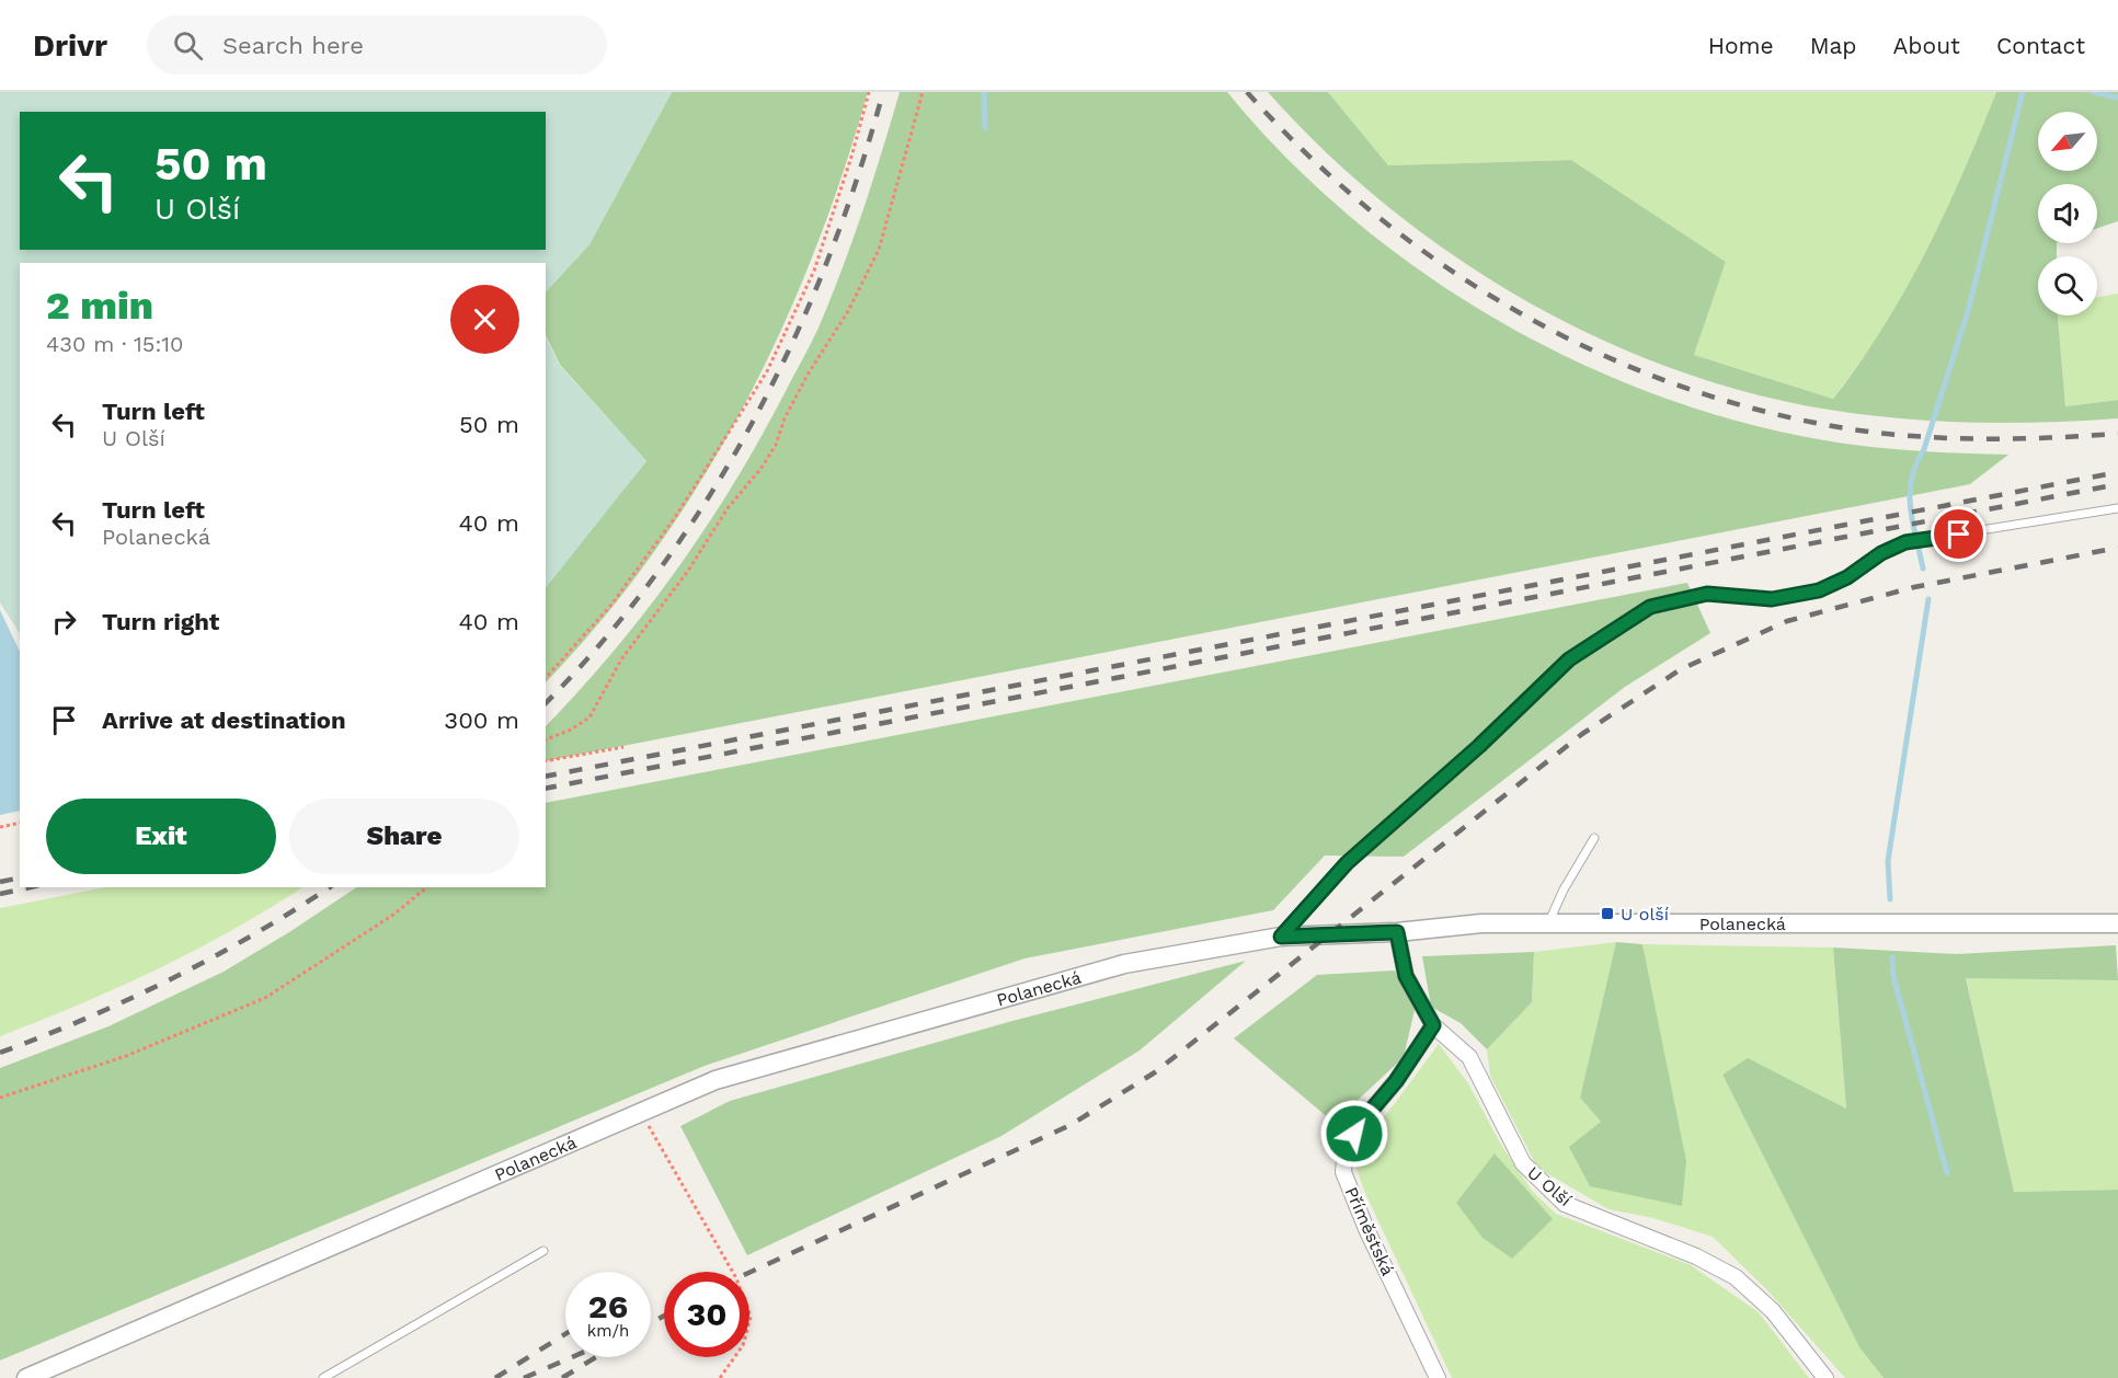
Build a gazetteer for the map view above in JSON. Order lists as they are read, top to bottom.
{
  "streets": {
    "street": ["Polanecká", "U Olší", "Příměstská"]
  },
  "crossings": [
    ["Polanecká", "U Olší"],
    ["U Olší", "Příměstská"]
  ],
  "places": {
    "transit": ["U olší"]
  },
  "north": "bottom left",
  "page": {
    "header": "Drivr",
    "search": "Search here",
    "nav": [
      "Home",
      "Map",
      "About",
      "Contact"
    ],
    "turn": ["50 m", "U Olší"],
    "heading": ["2 min", "430 m · 15:10"],
    "list": [
      {
        "name": "Turn left",
        "note": "U Olší",
        "value": "50 m"
      },
      {
        "name": "Turn left",
        "note": "Polanecká",
        "value": "40 m"
      },
      {
        "name": "Turn right",
        "value": "40 m"
      },
      {
        "name": "Arrive at destination",
        "value": "300 m"
      }
    ],
    "buttons": ["Exit", "Share"],
    "speed": "26 km/h",
    "limit": "30"
  }
}
